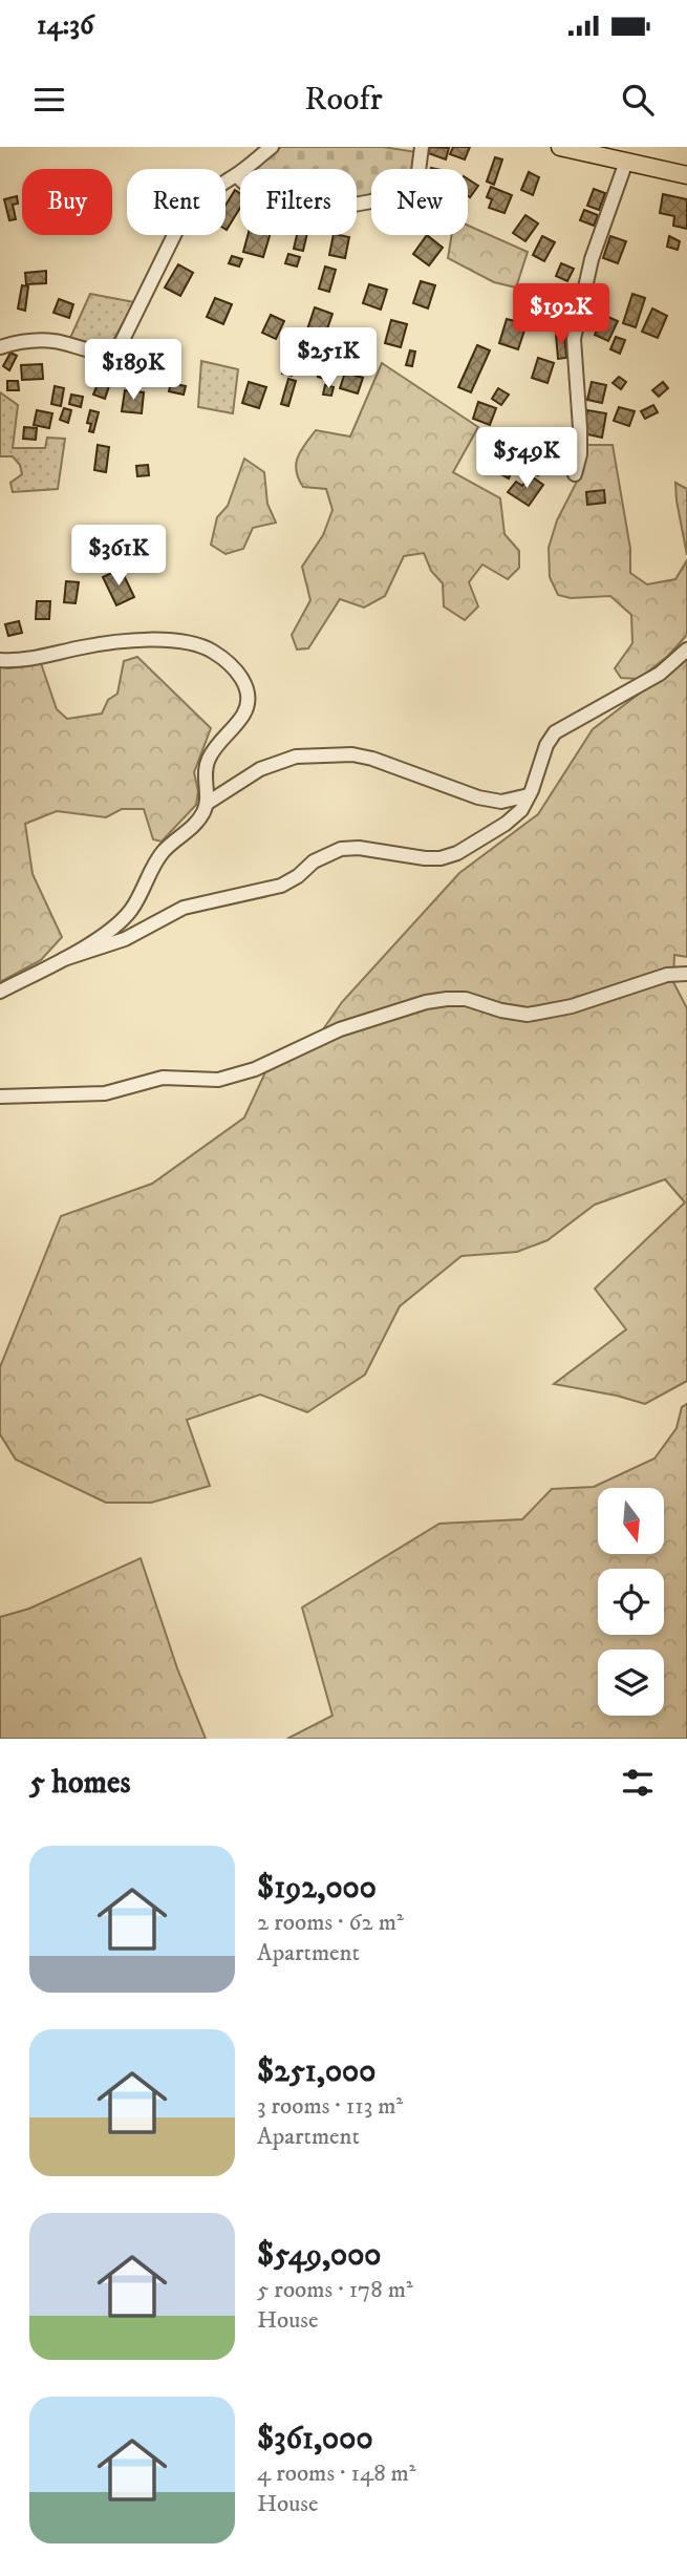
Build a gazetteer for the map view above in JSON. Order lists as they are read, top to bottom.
{
  "north": "bottom",
  "page": {
    "status": "14:36",
    "header": "Roofr",
    "chip": [
      "Buy",
      "Rent",
      "Filters",
      "New"
    ],
    "price": [
      "$192K",
      "$251K",
      "$189K",
      "$549K",
      "$361K"
    ],
    "heading": "5 homes",
    "list": [
      {
        "name": "$192,000",
        "note": "2 rooms · 62 m² · Apartment"
      },
      {
        "name": "$251,000",
        "note": "3 rooms · 113 m² · Apartment"
      },
      {
        "name": "$549,000",
        "note": "5 rooms · 178 m² · House"
      },
      {
        "name": "$361,000",
        "note": "4 rooms · 148 m² · House"
      }
    ]
  }
}
